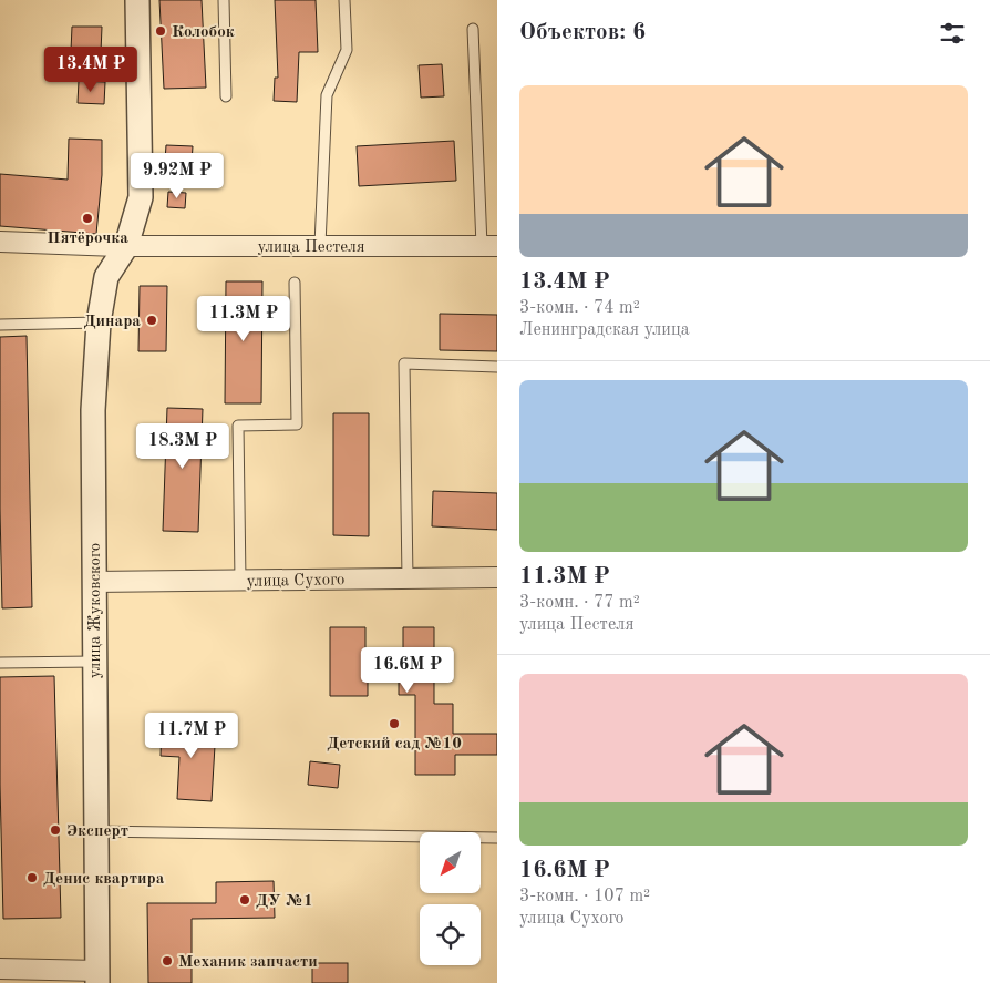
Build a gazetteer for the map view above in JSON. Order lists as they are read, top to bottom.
{
  "streets": {
    "street": ["улица Пестеля", "улица Сухого", "улица Жуковского"]
  },
  "crossings": [
    ["улица Пестеля", "улица Жуковского"],
    ["улица Сухого", "улица Жуковского"]
  ],
  "places": [
    "Колобок",
    "Пятёрочка",
    "Динара",
    "Детский сад №10",
    "Эксперт",
    "Денис квартира",
    "ДУ №1",
    "Механик запчасти"
  ],
  "north": "bottom left",
  "page": {
    "heading": "Объектов: 6",
    "price": [
      "13.4M ₽",
      "9.92M ₽",
      "11.3M ₽",
      "18.3M ₽",
      "16.6M ₽",
      "11.7M ₽"
    ],
    "list": [
      {
        "name": "13.4M ₽",
        "note": "3-комн. · 74 m² · Ленинградская улица"
      },
      {
        "name": "11.3M ₽",
        "note": "3-комн. · 77 m² · улица Пестеля"
      },
      {
        "name": "16.6M ₽",
        "note": "3-комн. · 107 m² · улица Сухого"
      }
    ]
  }
}
